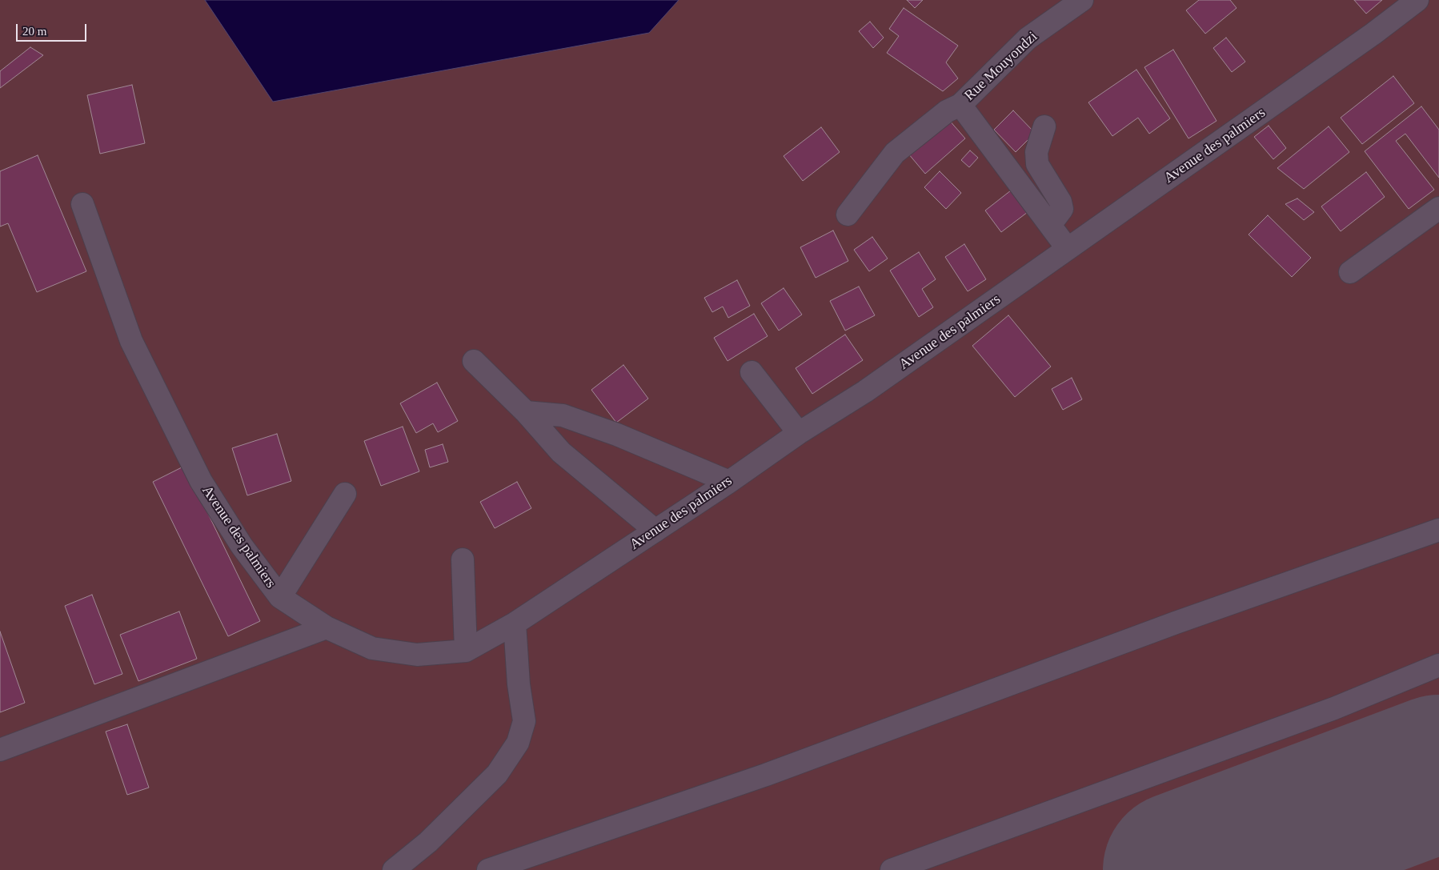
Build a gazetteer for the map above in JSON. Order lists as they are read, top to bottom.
{
  "streets": {
    "street": ["Rue Mouyondzi", "Avenue des palmiers"]
  },
  "scale_bar": "20 m"
}
